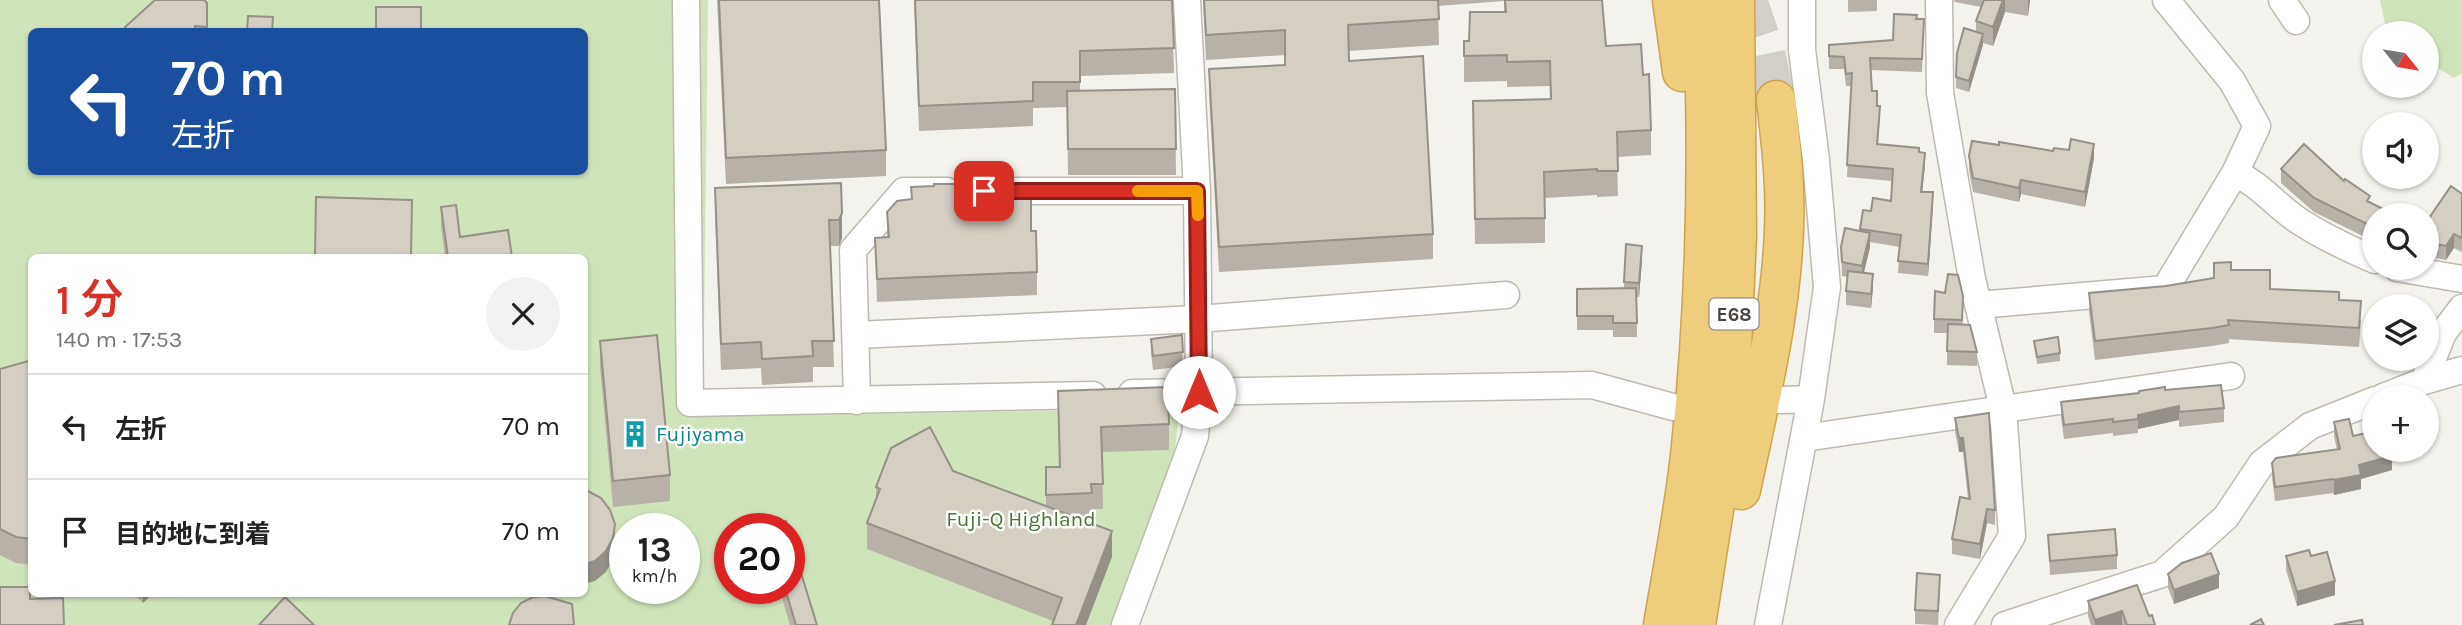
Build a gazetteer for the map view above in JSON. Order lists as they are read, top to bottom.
{
  "streets": {
    "highway": ["E68"]
  },
  "parks": ["Fuji-Q Highland"],
  "places": {
    "building": ["Fujiyama"]
  },
  "north": "bottom right",
  "page": {
    "map_buttons": "+",
    "turn": ["70 m", "左折"],
    "heading": ["1 分", "140 m · 17:53"],
    "list": [
      {
        "name": "左折",
        "value": "70 m"
      },
      {
        "name": "目的地に到着",
        "value": "70 m"
      }
    ],
    "speed": "13 km/h",
    "limit": "20"
  }
}
